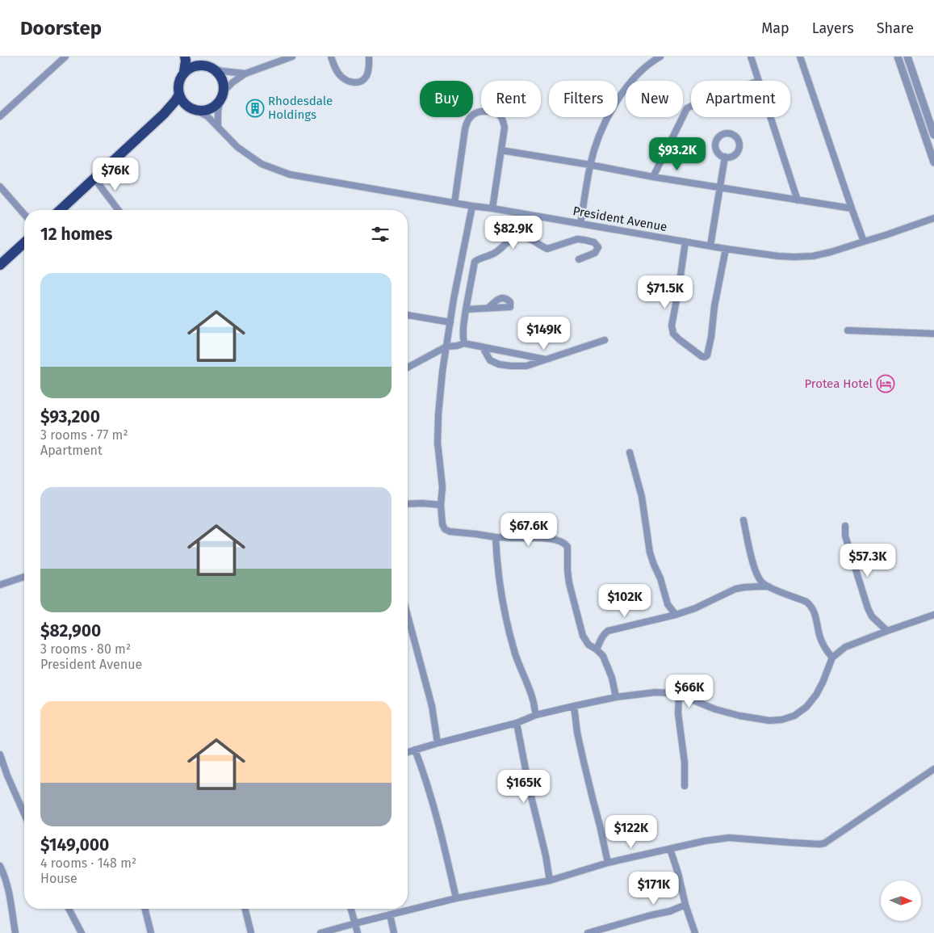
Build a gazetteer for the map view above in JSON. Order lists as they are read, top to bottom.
{
  "streets": {
    "street": ["President Avenue"]
  },
  "places": {
    "building": ["Rhodesdale Holdings"],
    "hotel": ["Protea Hotel"]
  },
  "north": "right",
  "page": {
    "header": "Doorstep",
    "nav": ["Map", "Layers", "Share"],
    "chip": [
      "Buy",
      "Rent",
      "Filters",
      "New",
      "Apartment"
    ],
    "price": [
      "$93.2K",
      "$76K",
      "$82.9K",
      "$71.5K",
      "$149K",
      "$67.6K",
      "$57.3K",
      "$102K",
      "$66K",
      "$165K",
      "$122K",
      "$171K"
    ],
    "heading": "12 homes",
    "list": [
      {
        "name": "$93,200",
        "note": "3 rooms · 77 m² · Apartment"
      },
      {
        "name": "$82,900",
        "note": "3 rooms · 80 m² · President Avenue"
      },
      {
        "name": "$149,000",
        "note": "4 rooms · 148 m² · House"
      }
    ]
  }
}
